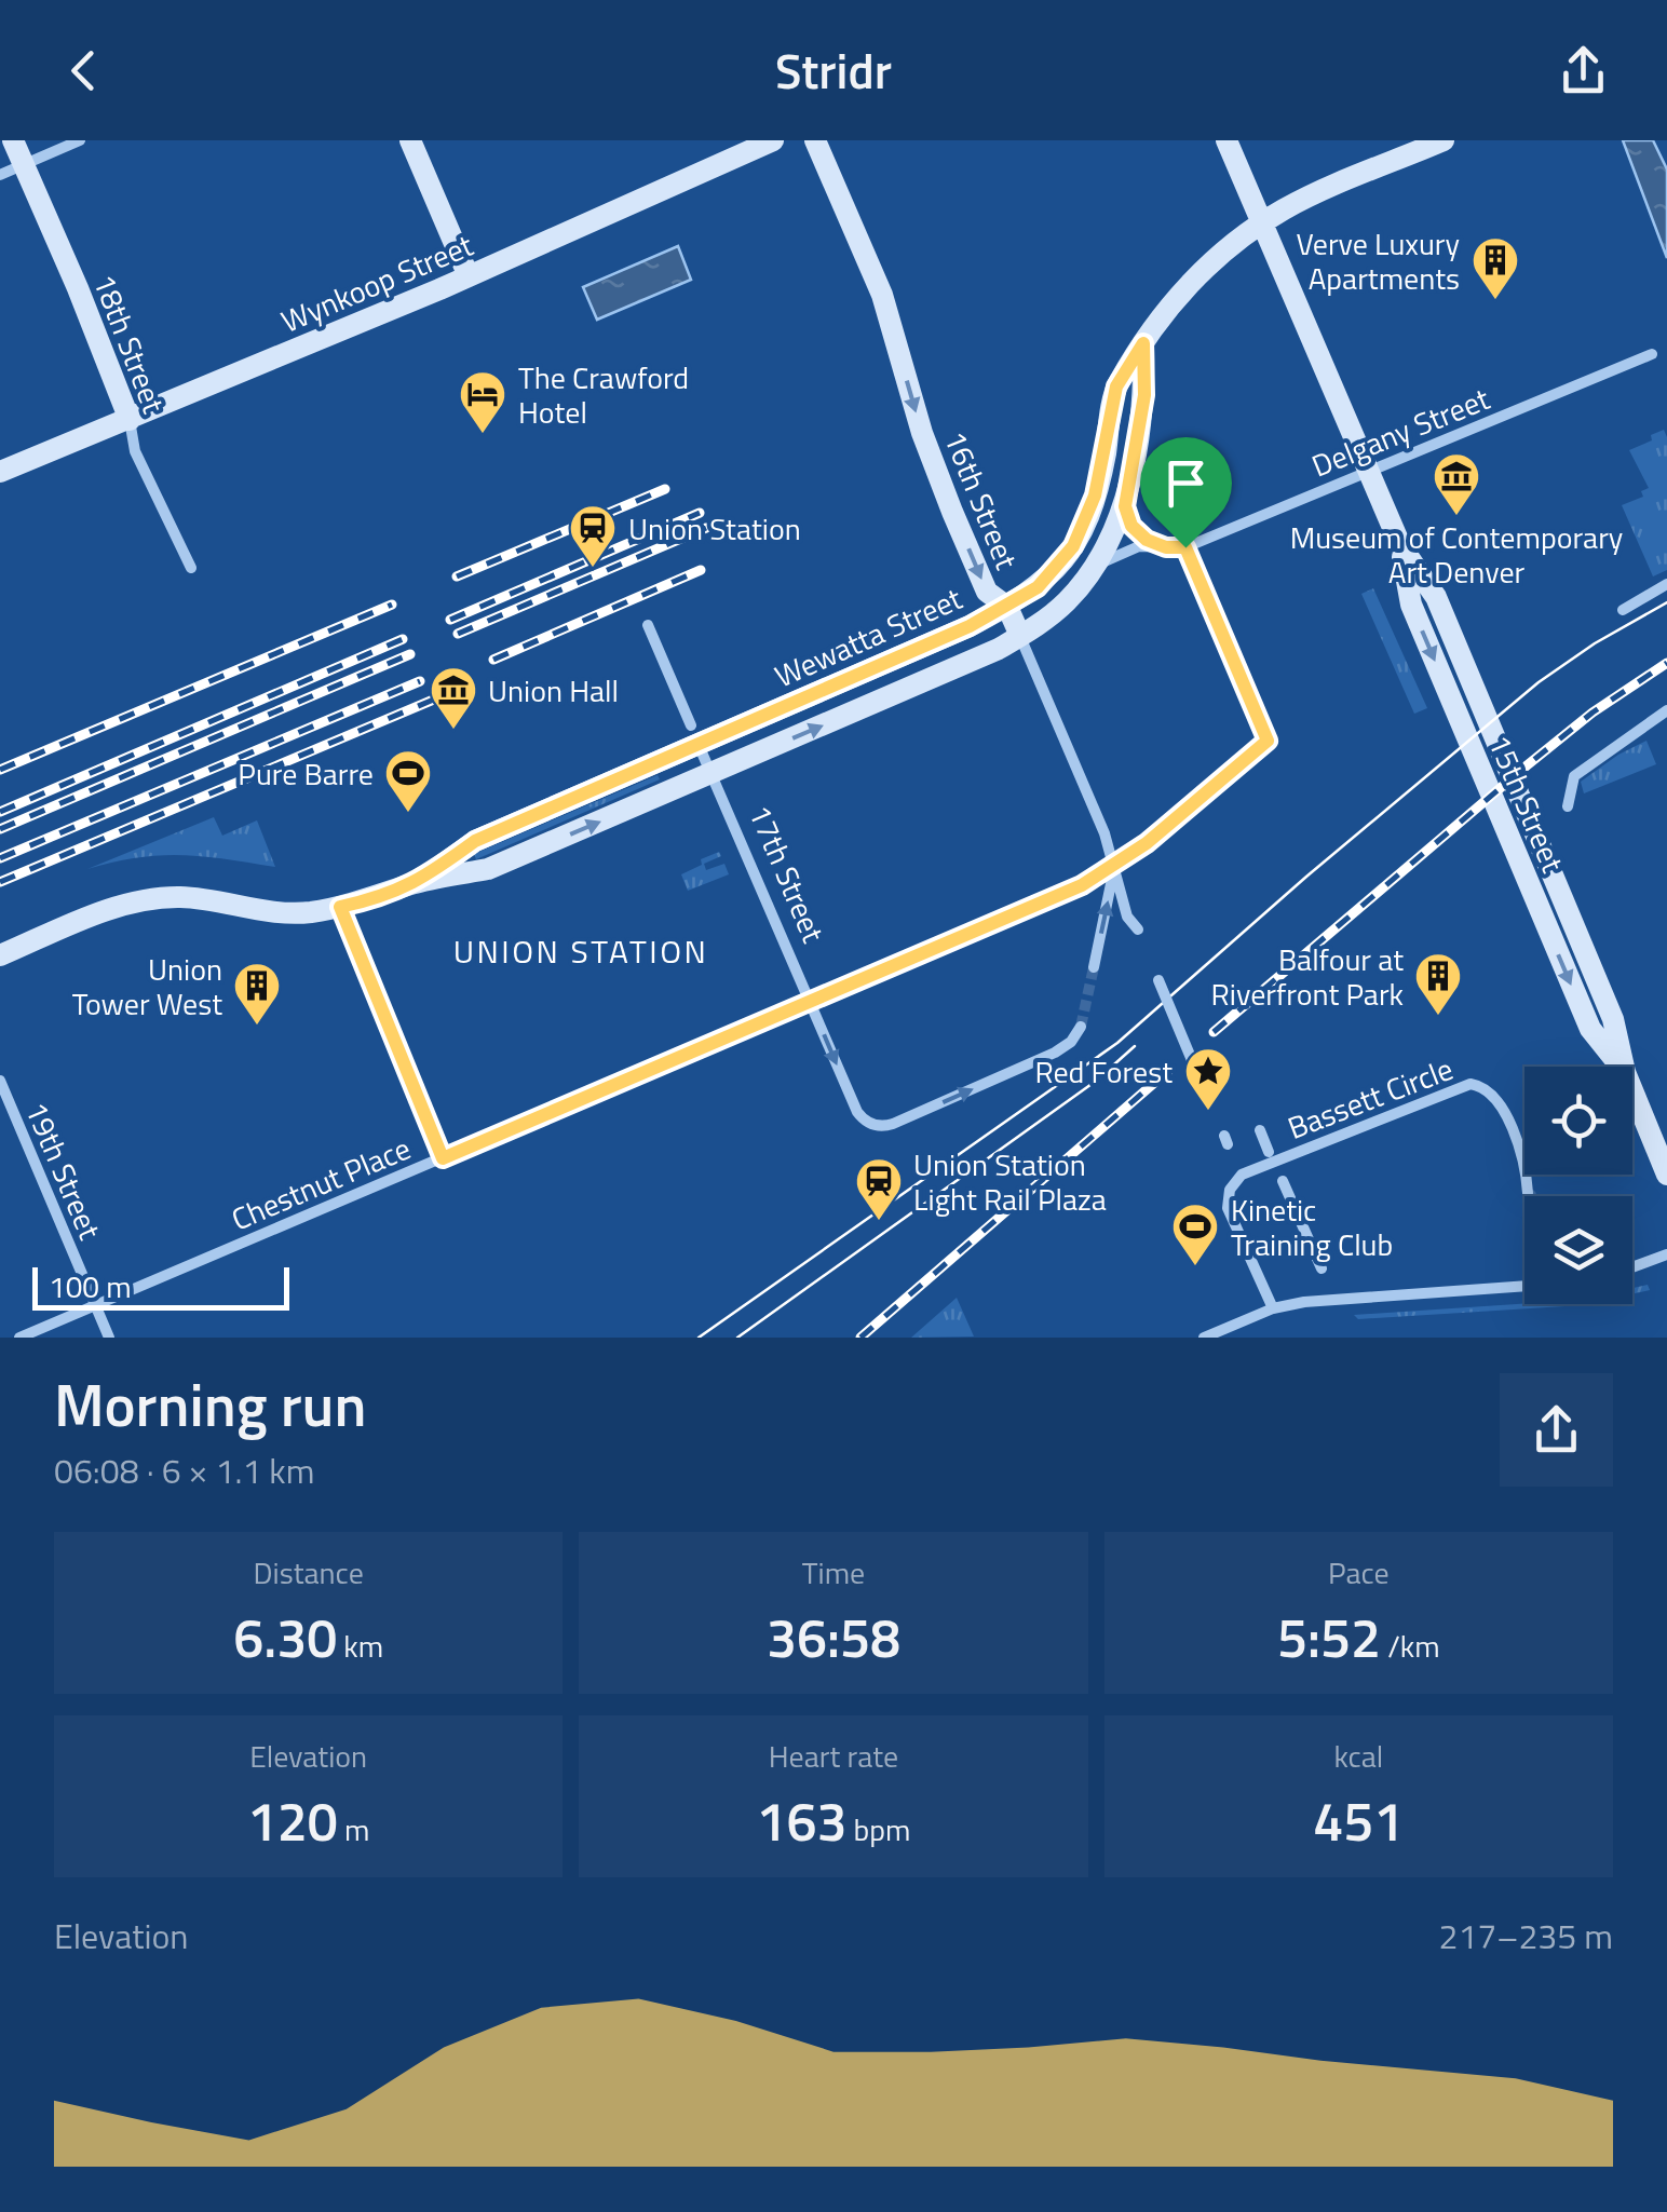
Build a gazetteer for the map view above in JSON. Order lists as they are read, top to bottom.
{
  "streets": {
    "street": [
      "Wynkoop Street",
      "18th Street",
      "Delgany Street",
      "16th Street",
      "Wewatta Street",
      "15th Street",
      "17th Street",
      "Bassett Circle",
      "19th Street",
      "Chestnut Place"
    ]
  },
  "crossings": [
    ["Wynkoop Street", "18th Street"],
    ["Delgany Street", "Wewatta Street"],
    ["Delgany Street", "15th Street"],
    ["Delgany Street", "Chestnut Place"],
    ["16th Street", "Wewatta Street"],
    ["16th Street", "Chestnut Place"],
    ["Wewatta Street", "15th Street"],
    ["Wewatta Street", "17th Street"],
    ["17th Street", "Chestnut Place"],
    ["19th Street", "Chestnut Place"]
  ],
  "one_way": ["16th Street"],
  "districts": ["UNION STATION"],
  "places": {
    "building": ["Verve Luxury Apartments", "Balfour at Riverfront Park", "Union Tower West"],
    "hotel": ["The Crawford Hotel"],
    "museum": ["Museum of Contemporary Art Denver", "Union Hall"],
    "station": ["Union Station", "Union Station Light Rail Plaza"],
    "sports": ["Pure Barre", "Kinetic Training Club"],
    "place": ["Red Forest"]
  },
  "scale_bar": "100 m",
  "page": {
    "header": "Stridr",
    "scale": "100 m",
    "heading": ["Morning run", "06:08 · 6 × 1.1 km"],
    "stats": [
      ["Distance", "6.30 km"],
      ["Time", "36:58"],
      ["Pace", "5:52 /km"],
      ["Elevation", "120 m"],
      ["Heart rate", "163 bpm"],
      ["kcal", "451"]
    ],
    "chart": ["Elevation", "217–235 m"]
  }
}
